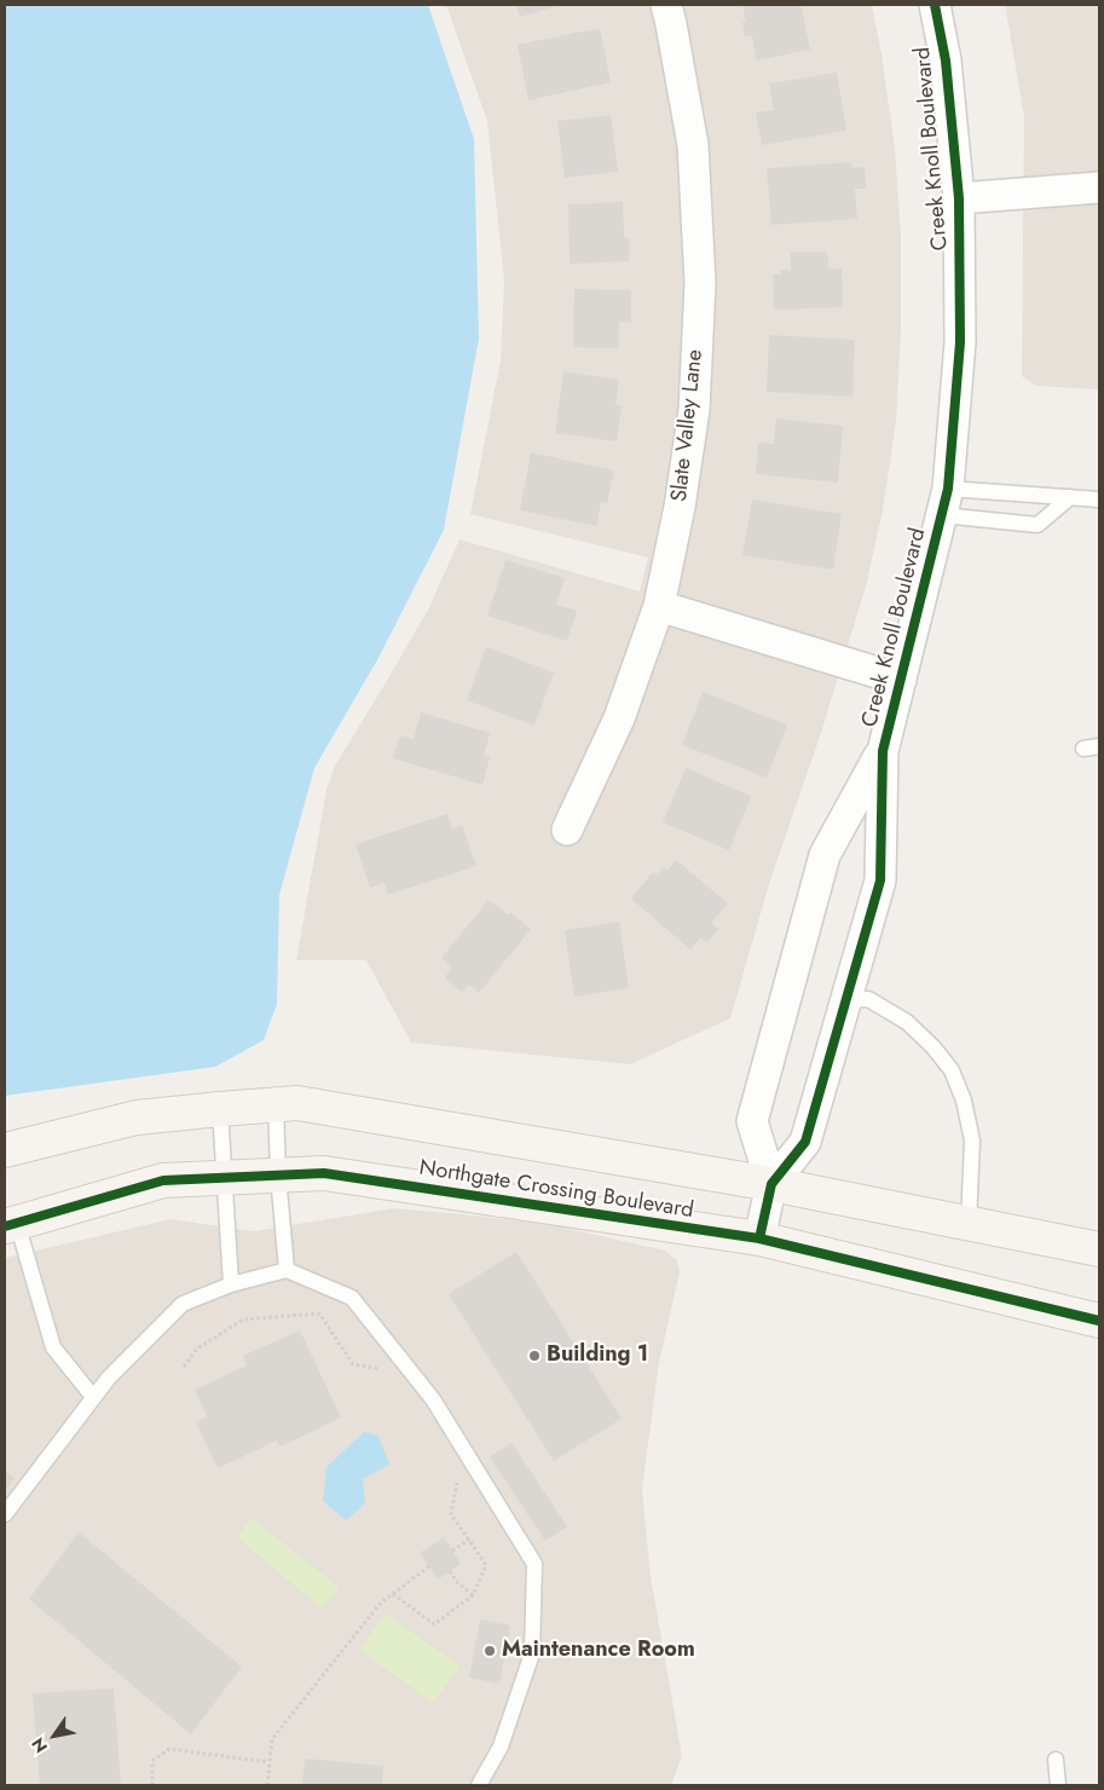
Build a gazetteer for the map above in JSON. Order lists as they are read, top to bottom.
{
  "streets": {
    "street": ["Creek Knoll Boulevard", "Slate Valley Lane", "Northgate Crossing Boulevard"]
  },
  "crossings": [
    ["Creek Knoll Boulevard", "Northgate Crossing Boulevard"]
  ],
  "places": ["Building 1", "Maintenance Room"],
  "north": "bottom left"
}
